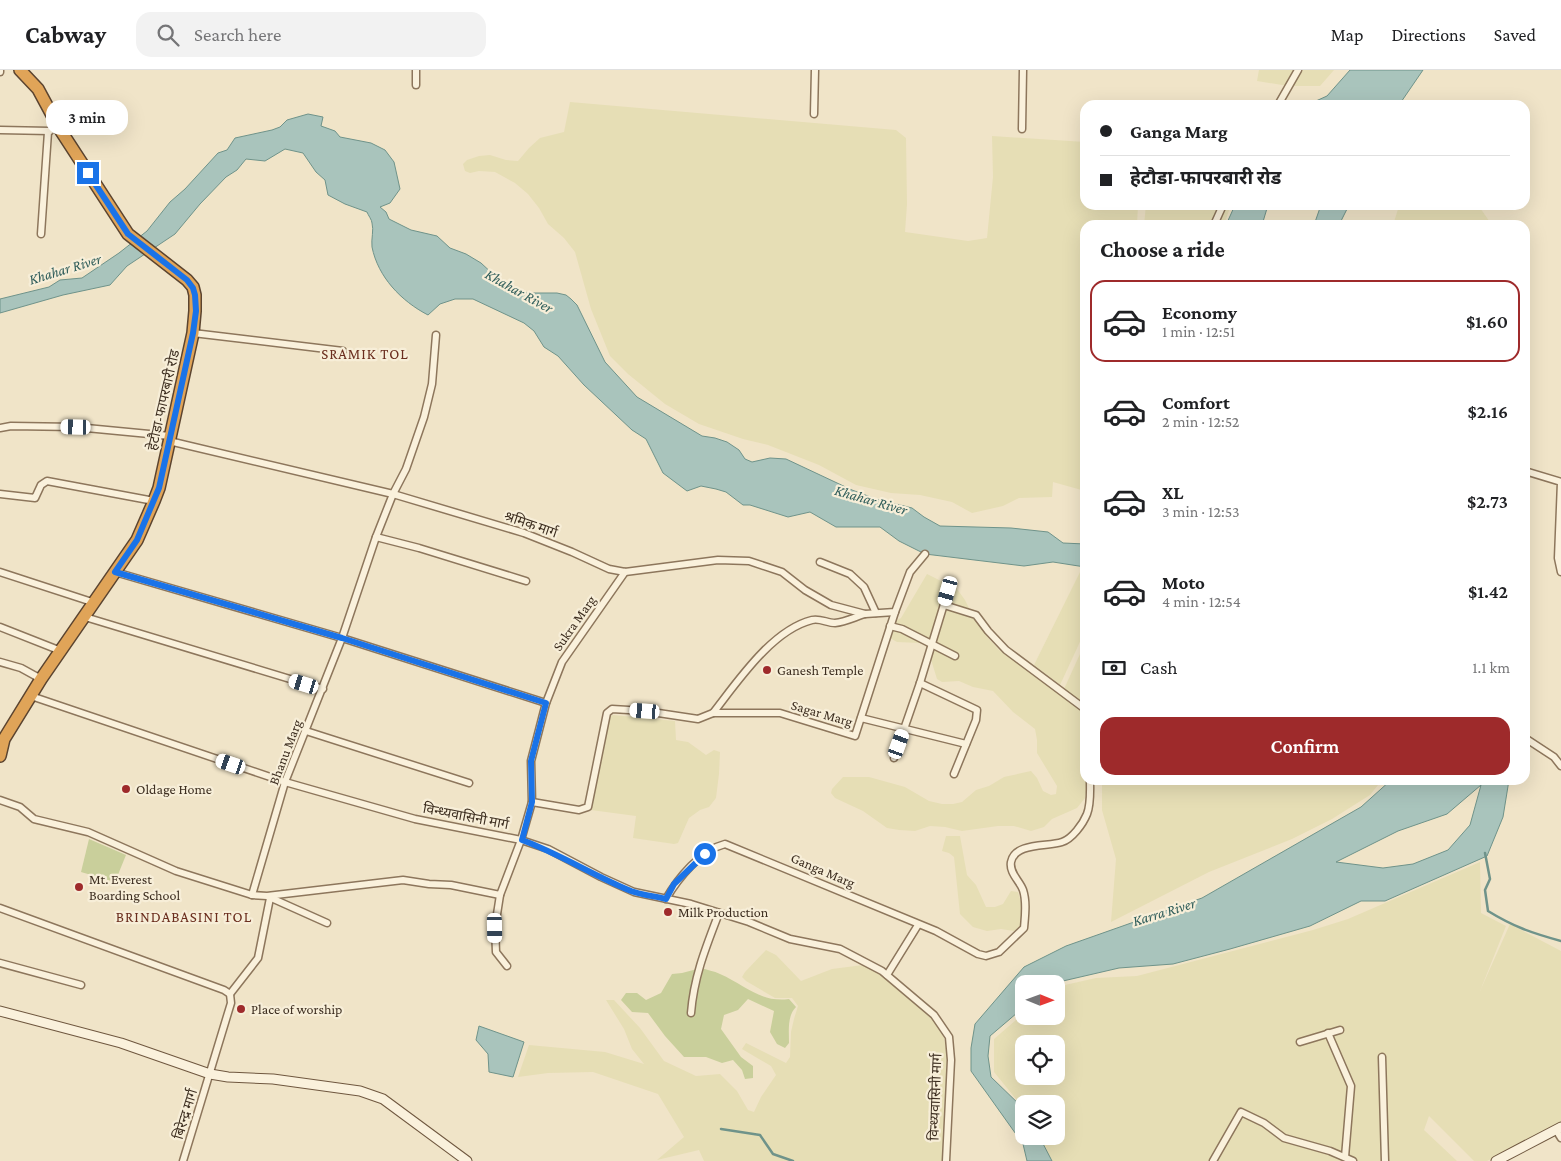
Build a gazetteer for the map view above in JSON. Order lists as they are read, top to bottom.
{
  "streets": {
    "highway": ["हेटौडा-फापरबारी रोड"],
    "street": [
      "श्रमिक मार्ग",
      "Sukra Marg",
      "Sagar Marg",
      "Bhanu Marg",
      "विन्ध्यवासिनी मार्ग",
      "Ganga Marg",
      "बिरेन्द्र मार्ग"
    ]
  },
  "crossings": [
    ["हेटौडा-फापरबारी रोड", "श्रमिक मार्ग"],
    ["हेटौडा-फापरबारी रोड", "विन्ध्यवासिनी मार्ग"],
    ["श्रमिक मार्ग", "Sukra Marg"],
    ["श्रमिक मार्ग", "Sagar Marg"],
    ["श्रमिक मार्ग", "Bhanu Marg"],
    ["Sukra Marg", "विन्ध्यवासिनी मार्ग"],
    ["Bhanu Marg", "विन्ध्यवासिनी मार्ग"],
    ["विन्ध्यवासिनी मार्ग", "Ganga Marg"]
  ],
  "districts": ["SRAMIK TOL", "BRINDABASINI TOL"],
  "water": ["Khahar River", "Karra River"],
  "places": [
    "Ganesh Temple",
    "Oldage Home",
    "Mt. Everest Boarding School",
    "Milk Production",
    "Place of worship"
  ],
  "north": "right",
  "page": {
    "header": "Cabway",
    "search": "Search here",
    "nav": ["Map", "Directions", "Saved"],
    "bubble": "3 min",
    "banner": ["Ganga Marg", "हेटौडा-फापरबारी रोड"],
    "heading": "Choose a ride",
    "list": [
      {
        "name": "Economy",
        "note": "1 min · 12:51",
        "value": "$1.60"
      },
      {
        "name": "Comfort",
        "note": "2 min · 12:52",
        "value": "$2.16"
      },
      {
        "name": "XL",
        "note": "3 min · 12:53",
        "value": "$2.73"
      },
      {
        "name": "Moto",
        "note": "4 min · 12:54",
        "value": "$1.42"
      }
    ],
    "pay": ["Cash", "1.1 km"],
    "buttons": "Confirm"
  }
}
